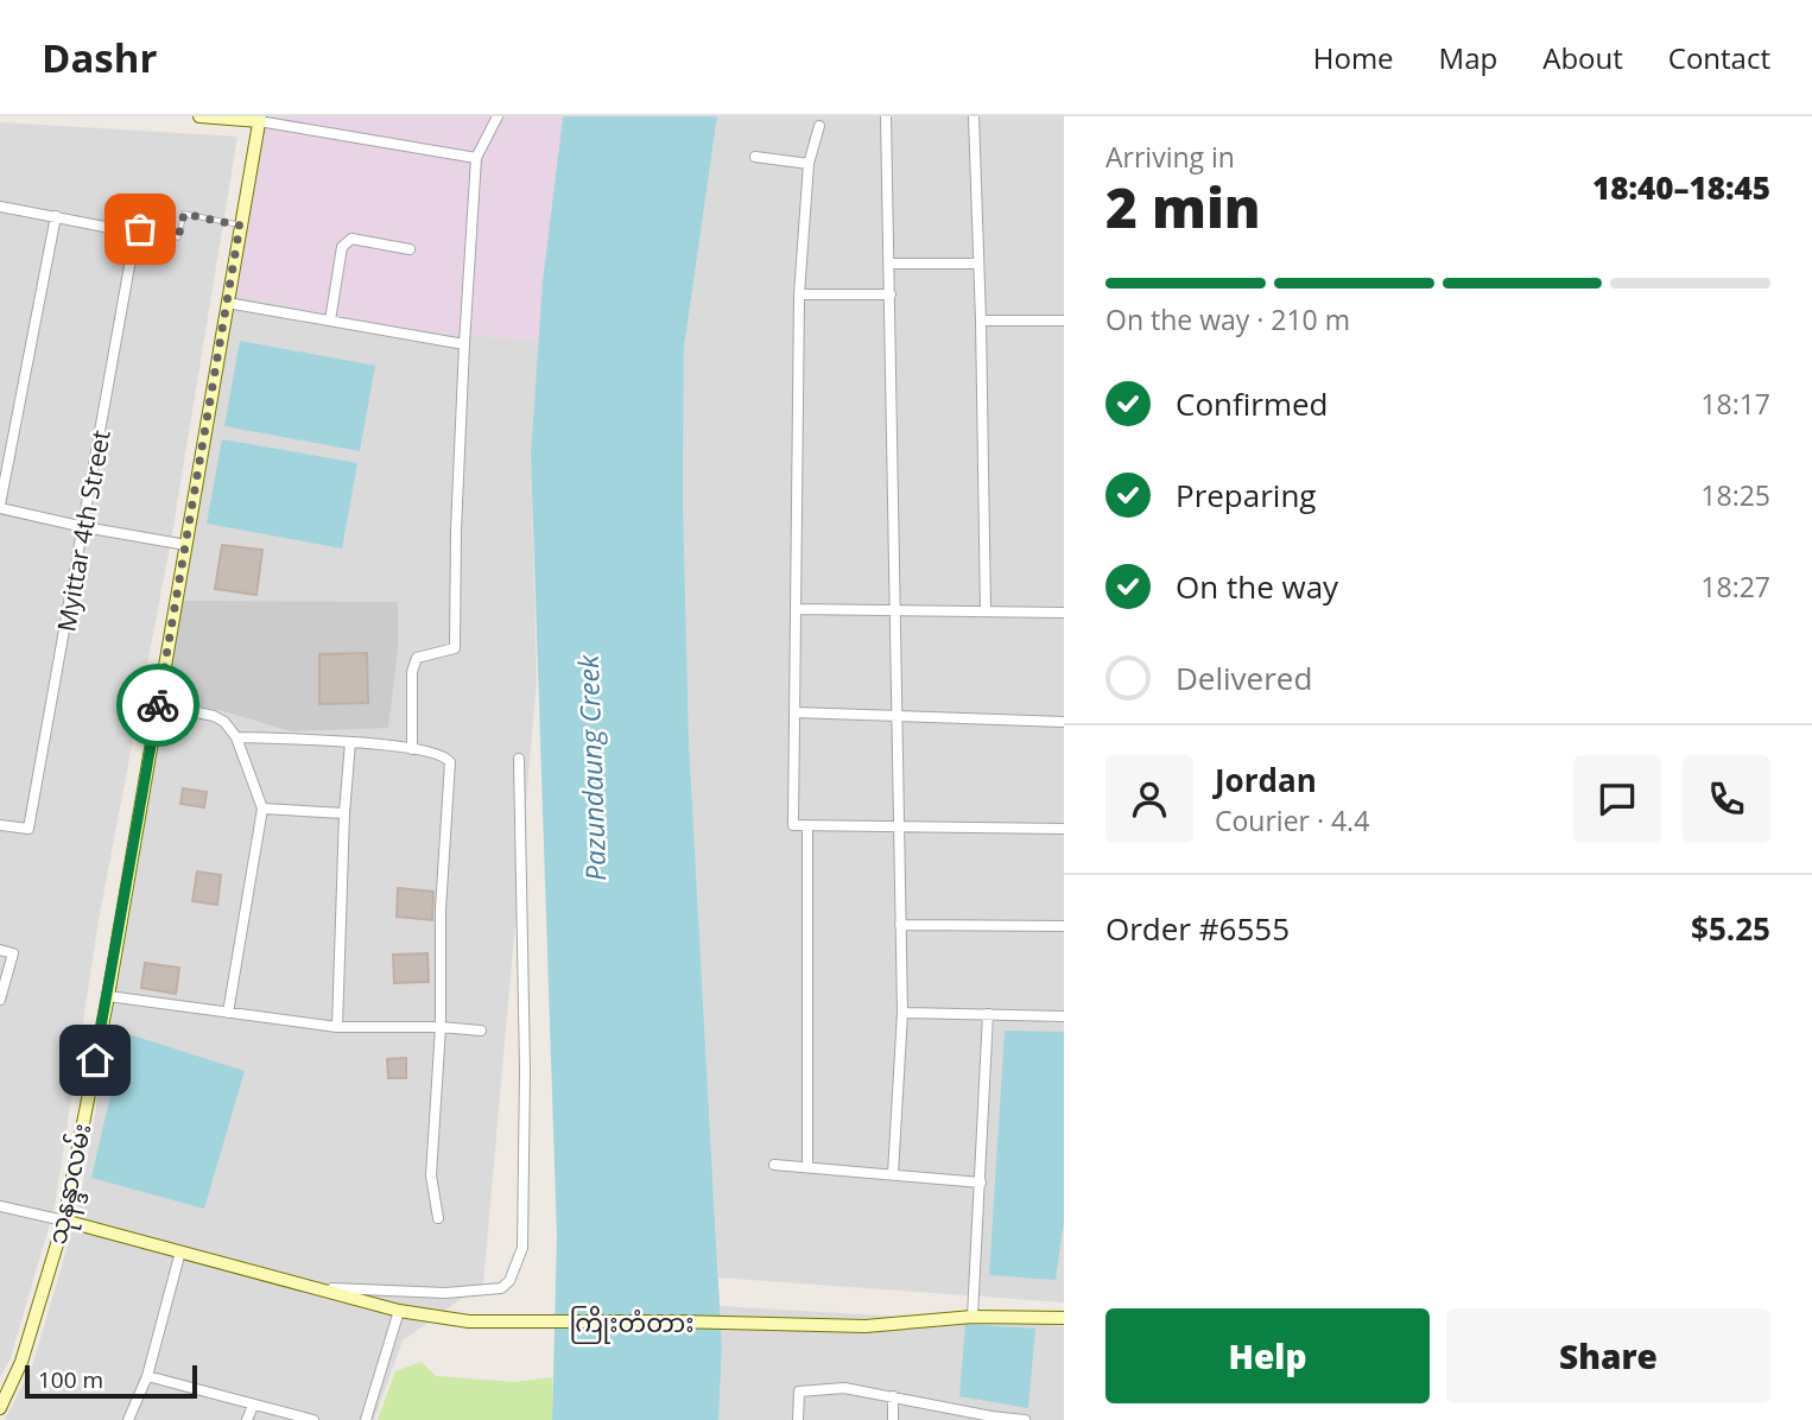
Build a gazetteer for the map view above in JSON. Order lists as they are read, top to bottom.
{
  "streets": {
    "main road": ["သုနန္ဒာလမ်း", "ကြိုးတံတား"],
    "street": ["Myittar 4th Street"]
  },
  "crossings": [
    ["သုနန္ဒာလမ်း", "ကြိုးတံတား"]
  ],
  "water": ["Pazundaung Creek"],
  "scale_bar": "100 m",
  "page": {
    "header": "Dashr",
    "nav": [
      "Home",
      "Map",
      "About",
      "Contact"
    ],
    "heading": ["2 min", "Arriving in", "18:40–18:45"],
    "panel": [
      "Jordan",
      "Courier · 4.4",
      "Order #6555",
      "$5.25"
    ],
    "bar": "On the way · 210 m",
    "list": [
      ["Confirmed", "18:17"],
      ["Preparing", "18:25"],
      ["On the way", "18:27"],
      "Delivered"
    ],
    "buttons": ["Help", "Share"],
    "scale": "100 m"
  }
}
